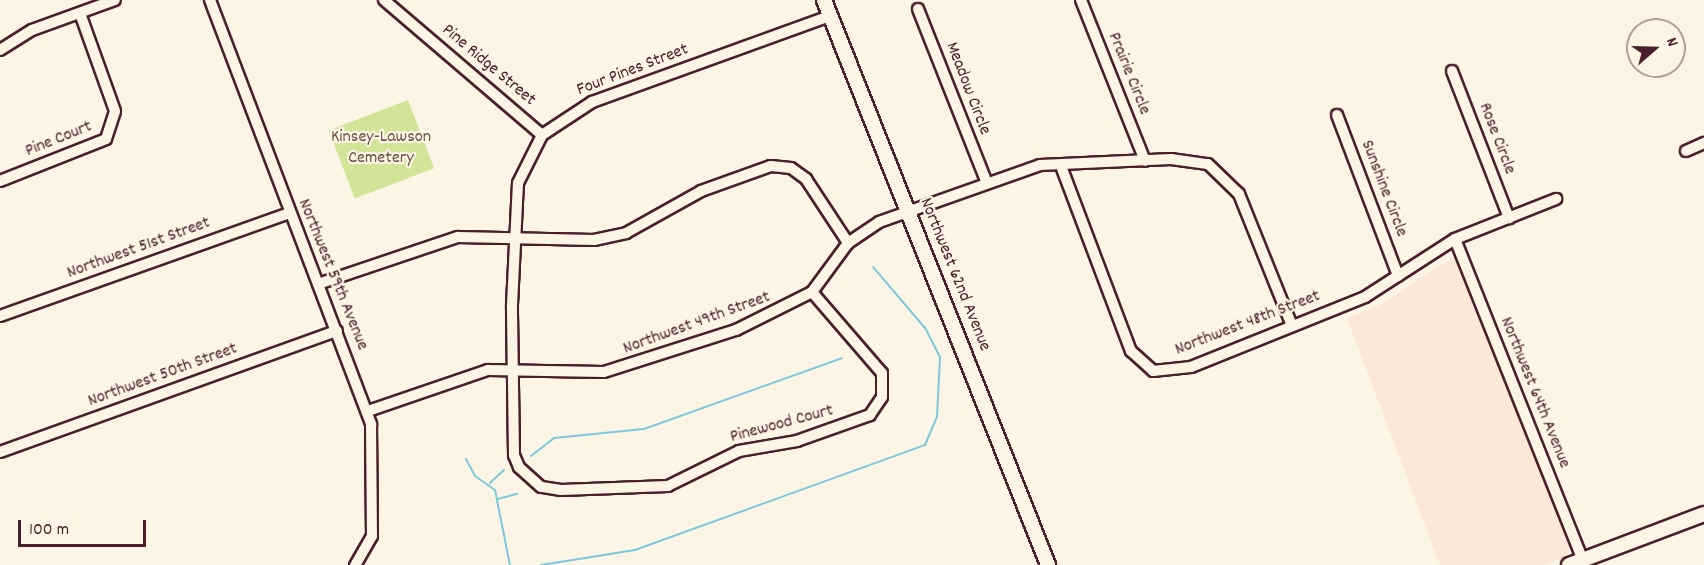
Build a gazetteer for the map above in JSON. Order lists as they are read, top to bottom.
{
  "streets": {
    "street": [
      "Pine Ridge Street",
      "Four Pines Street",
      "Prairie Circle",
      "Meadow Circle",
      "Rose Circle",
      "Pine Court",
      "Sunshine Circle",
      "Northwest 51st Street",
      "Northwest 59th Avenue",
      "Northwest 62nd Avenue",
      "Northwest 49th Street",
      "Northwest 48th Street",
      "Northwest 50th Street",
      "Northwest 64th Avenue",
      "Pinewood Court"
    ]
  },
  "crossings": [
    ["Pine Ridge Street", "Four Pines Street"],
    ["Four Pines Street", "Northwest 62nd Avenue"],
    ["Prairie Circle", "Northwest 49th Street"],
    ["Meadow Circle", "Northwest 49th Street"],
    ["Rose Circle", "Northwest 48th Street"],
    ["Sunshine Circle", "Northwest 48th Street"],
    ["Northwest 51st Street", "Northwest 59th Avenue"],
    ["Northwest 59th Avenue", "Northwest 49th Street"],
    ["Northwest 59th Avenue", "Northwest 50th Street"],
    ["Northwest 62nd Avenue", "Northwest 49th Street"],
    ["Northwest 49th Street", "Northwest 48th Street"],
    ["Northwest 49th Street", "Pinewood Court"],
    ["Northwest 48th Street", "Northwest 64th Avenue"]
  ],
  "parks": ["Kinsey-Lawson Cemetery"],
  "scale_bar": "100 m",
  "north": "right"
}
